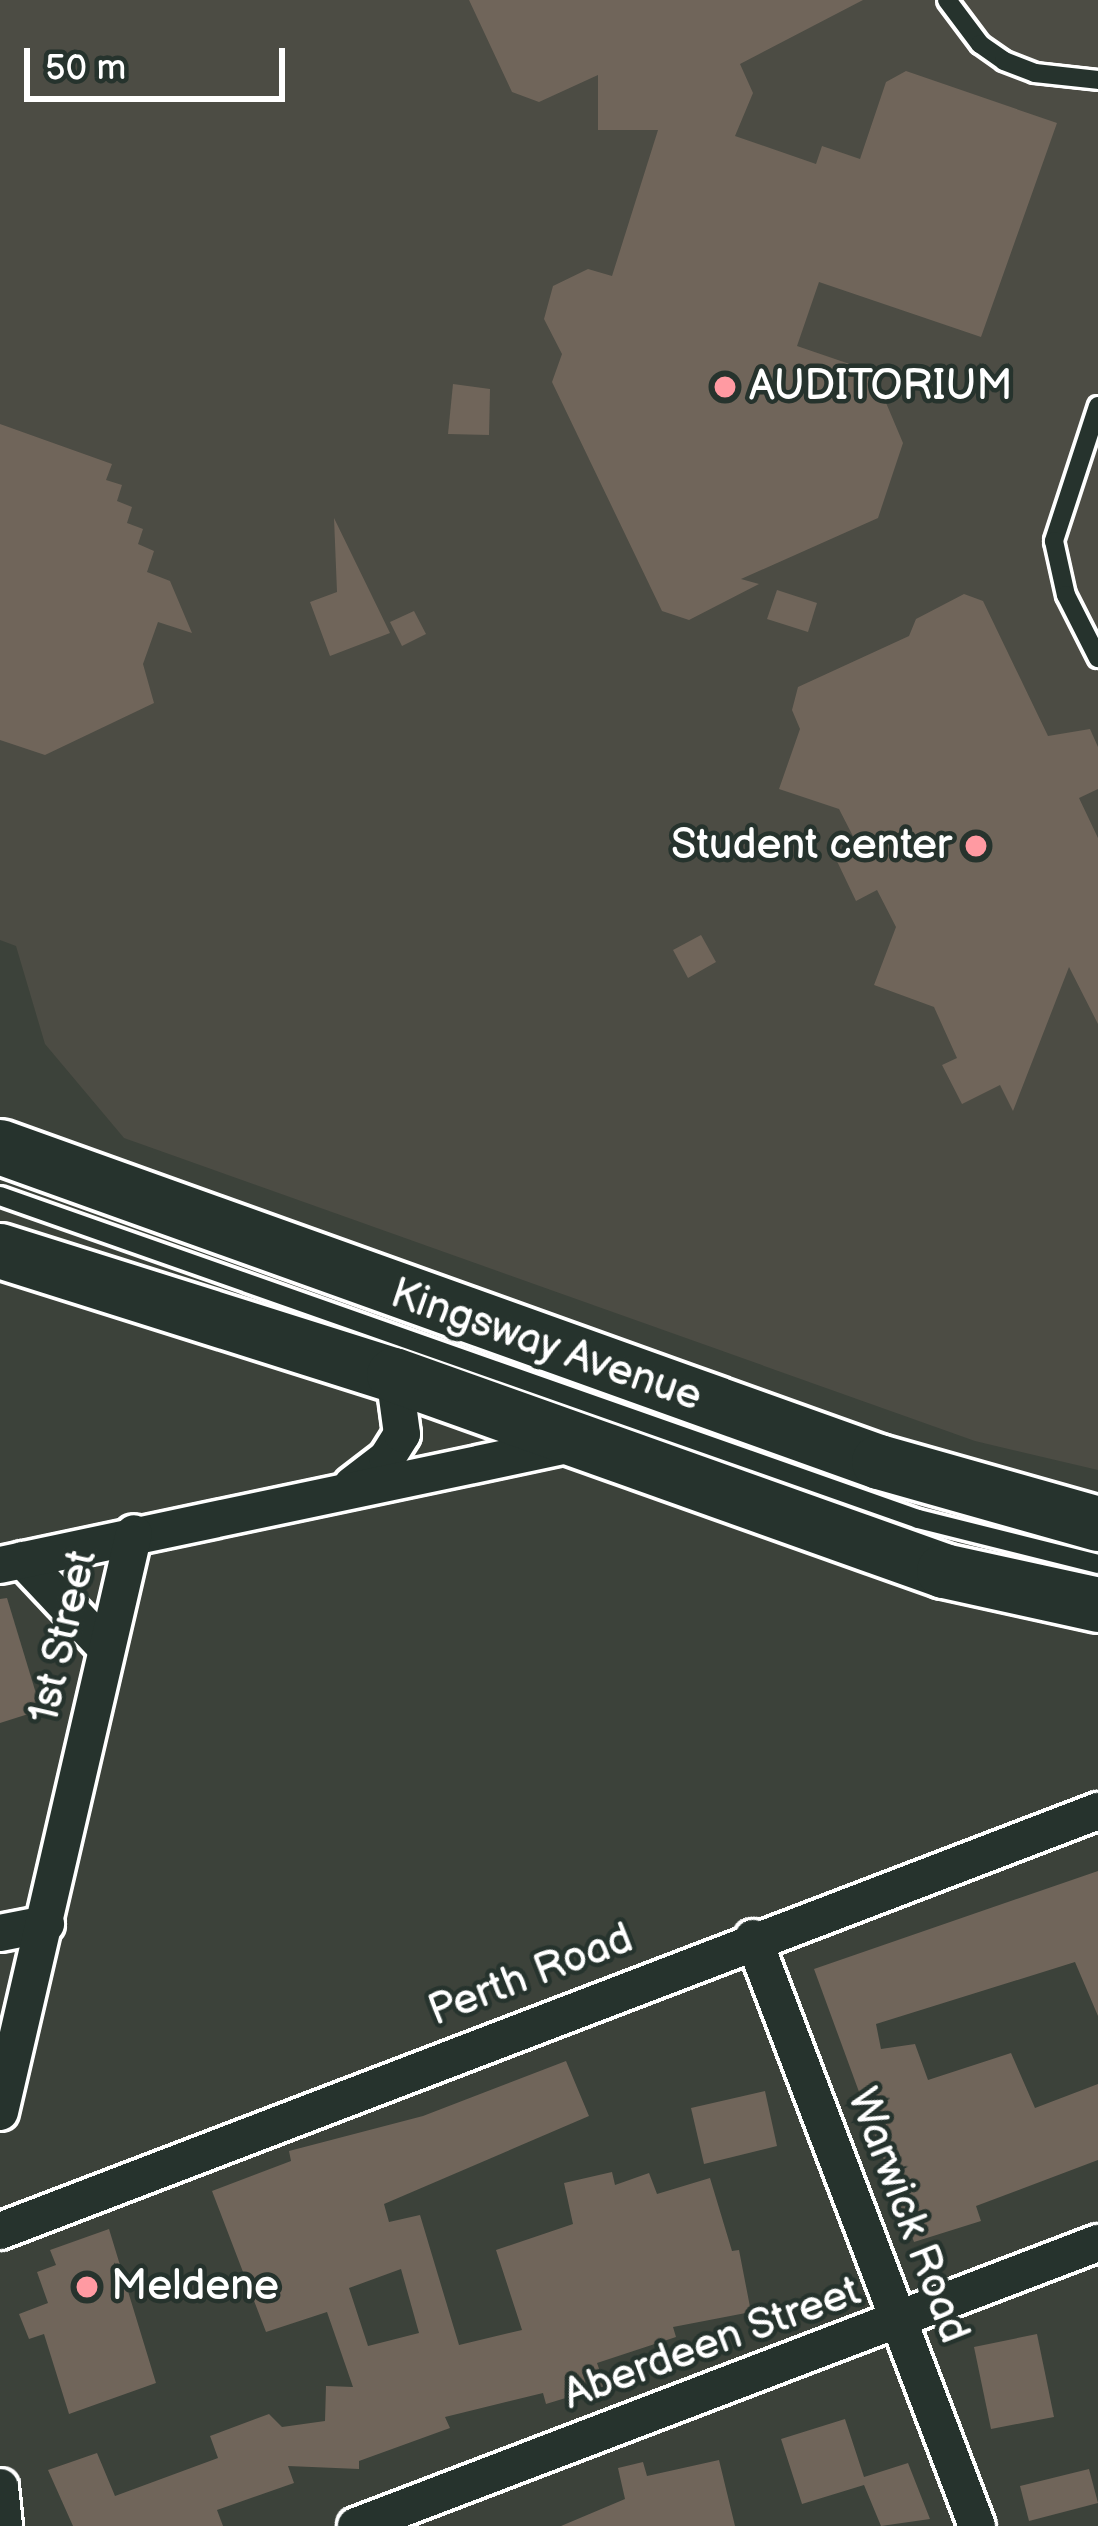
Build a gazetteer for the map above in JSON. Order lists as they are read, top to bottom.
{
  "streets": {
    "main road": ["Kingsway Avenue"],
    "street": [
      "1st Street",
      "Perth Road",
      "Warwick Road",
      "Aberdeen Street"
    ]
  },
  "crossings": [
    ["Perth Road", "Warwick Road"],
    ["Warwick Road", "Aberdeen Street"]
  ],
  "places": ["AUDITORIUM", "Student center", "Meldene"],
  "scale_bar": "50 m"
}
